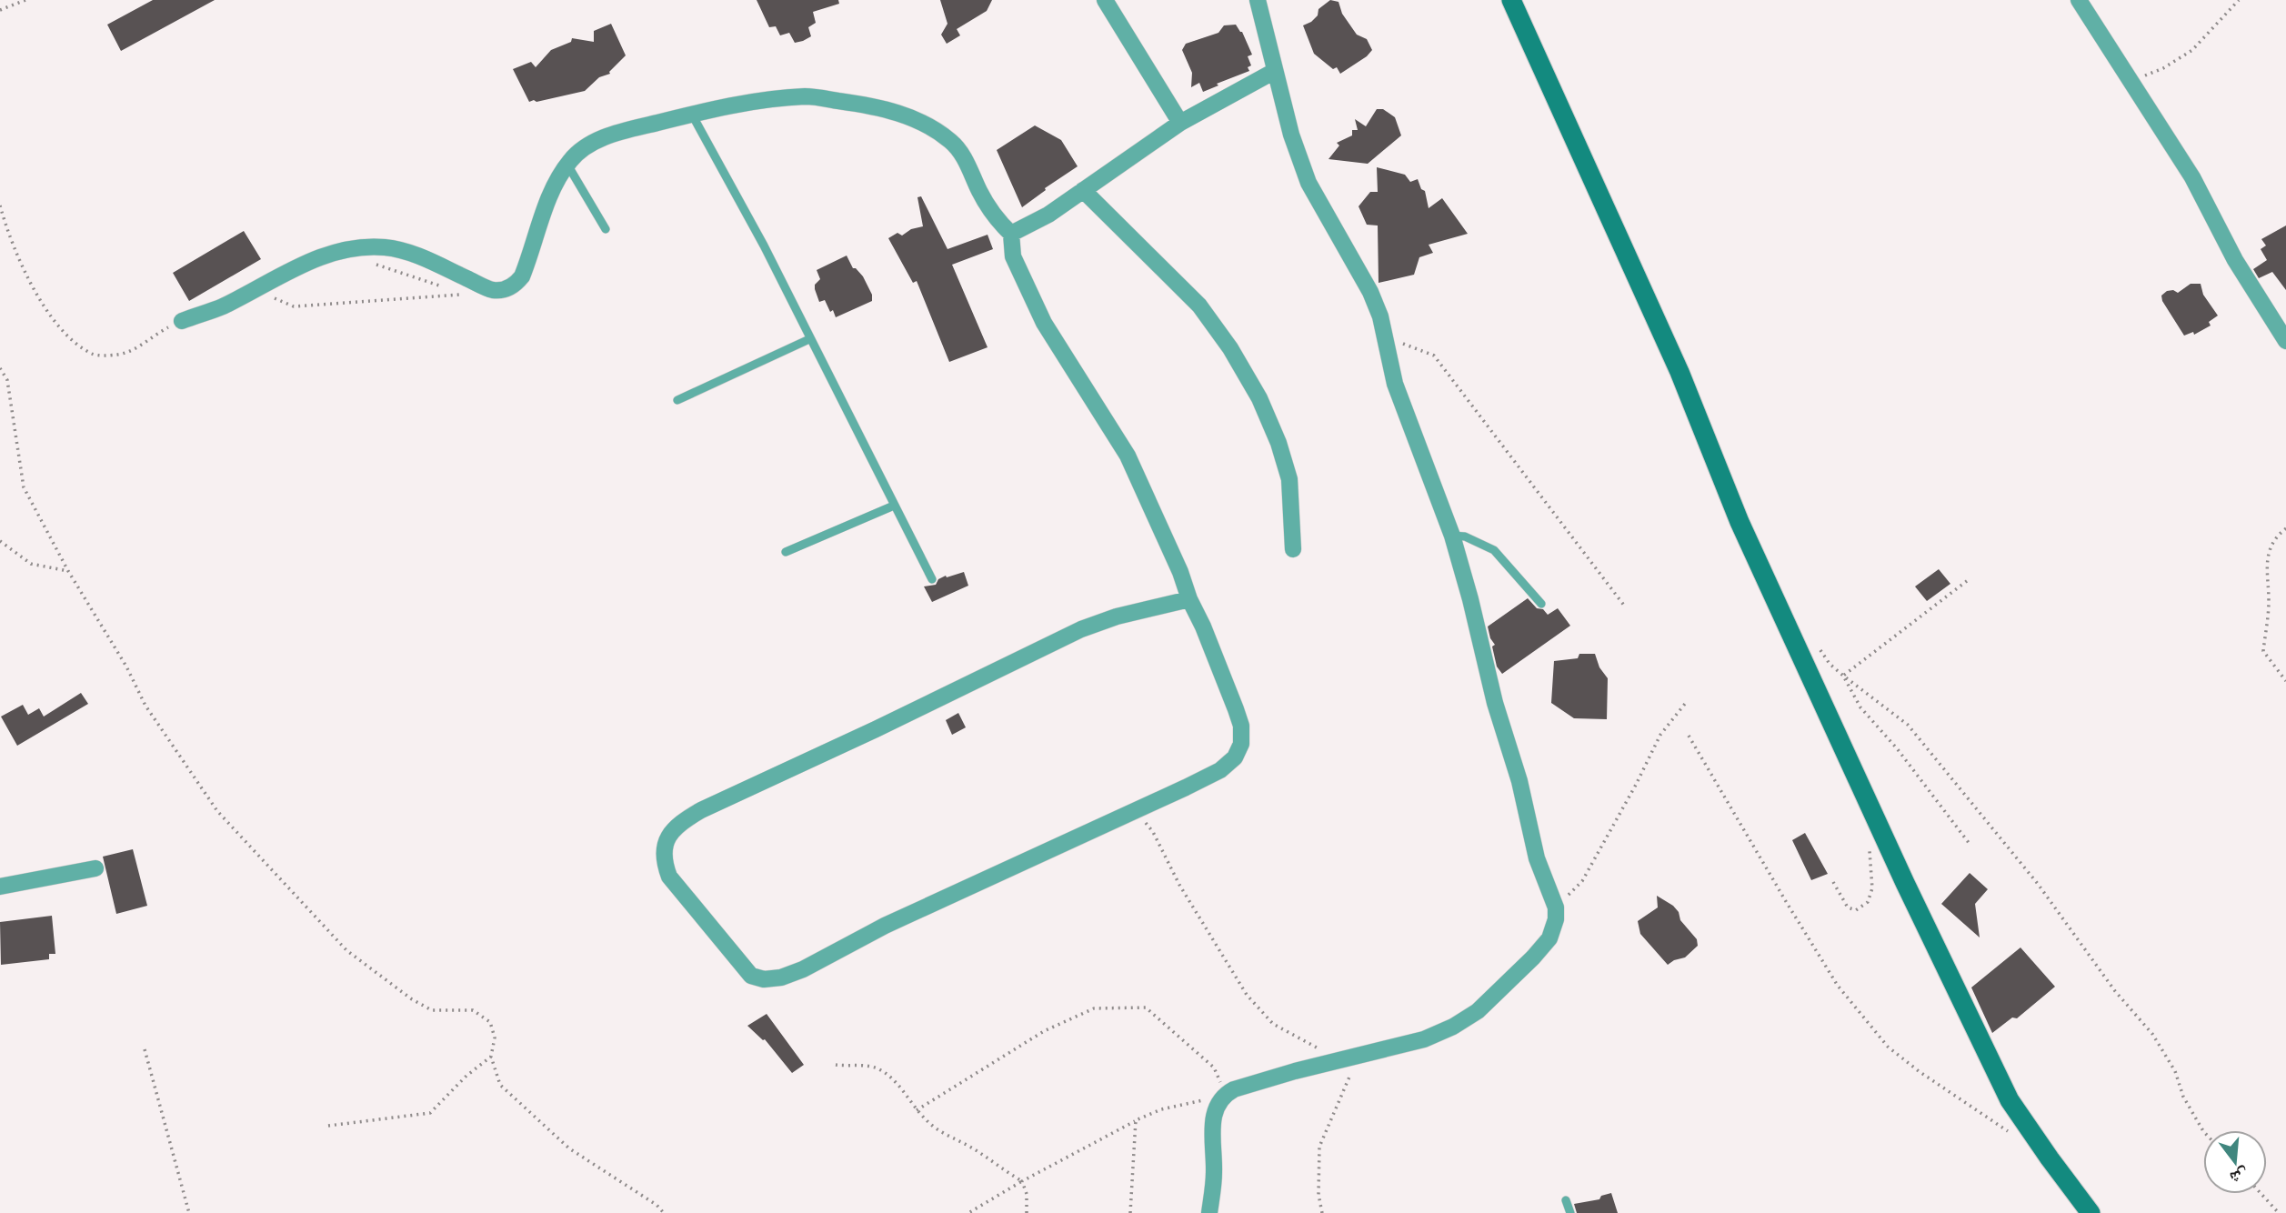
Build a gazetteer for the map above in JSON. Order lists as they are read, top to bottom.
{
  "north": "bottom"
}
